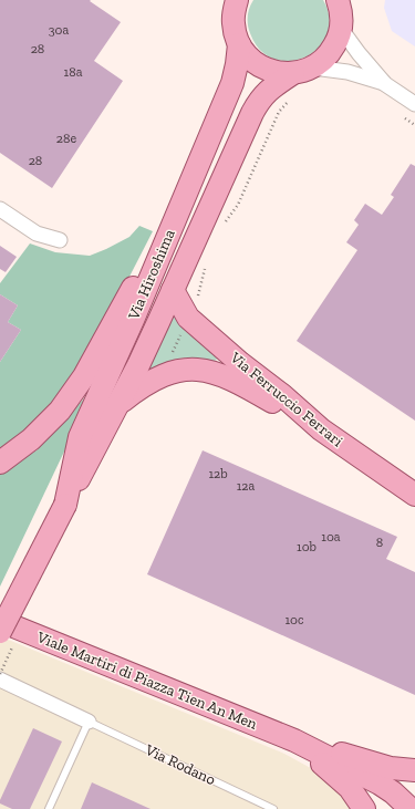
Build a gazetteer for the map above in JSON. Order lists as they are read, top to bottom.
{
  "streets": {
    "main road": ["Via Hiroshima", "Via Ferruccio Ferrari", "Viale Martiri di Piazza Tien An Men"],
    "street": ["Via Rodano"]
  },
  "crossings": [
    ["Via Hiroshima", "Via Ferruccio Ferrari"]
  ],
  "house_numbers": [
    "30a",
    "28",
    "18a",
    "28e",
    "28",
    "12b",
    "12a",
    "10a",
    "8",
    "10b",
    "10c"
  ]
}
